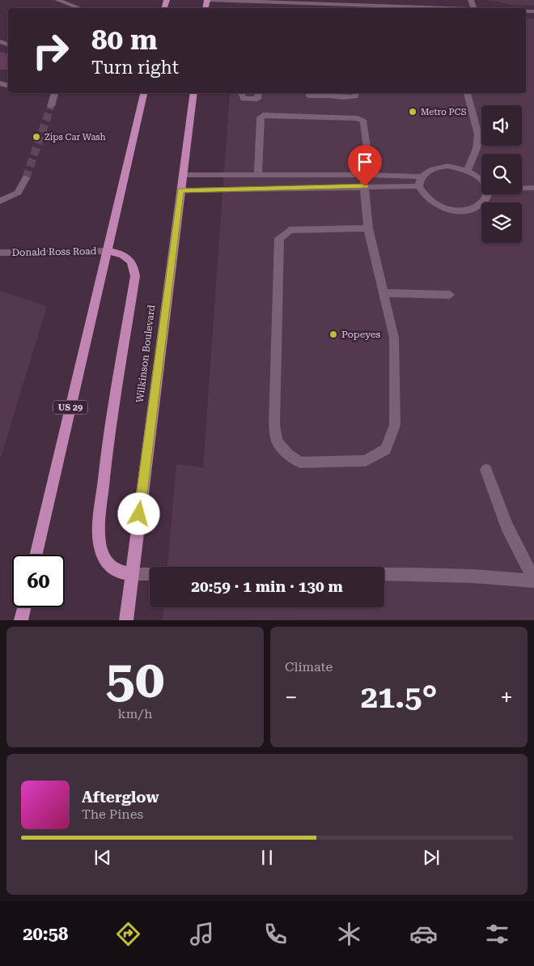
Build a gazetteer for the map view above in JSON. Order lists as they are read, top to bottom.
{
  "streets": {
    "main road": ["Wilkinson Boulevard", "US 29"],
    "street": ["Donald Ross Road"]
  },
  "crossings": [
    ["Donald Ross Road", "US 29"]
  ],
  "places": ["Metro PCS", "Zips Car Wash", "Popeyes"],
  "page": {
    "turn": ["80 m", "Turn right"],
    "limit": "60",
    "trip": "20:59 · 1 min · 130 m",
    "tile": [
      ["50", "km/h"],
      "Climate"
    ],
    "heat": ["−", "21.5°", "+"],
    "song": ["Afterglow", "The Pines"],
    "tabs": "20:58"
  }
}
